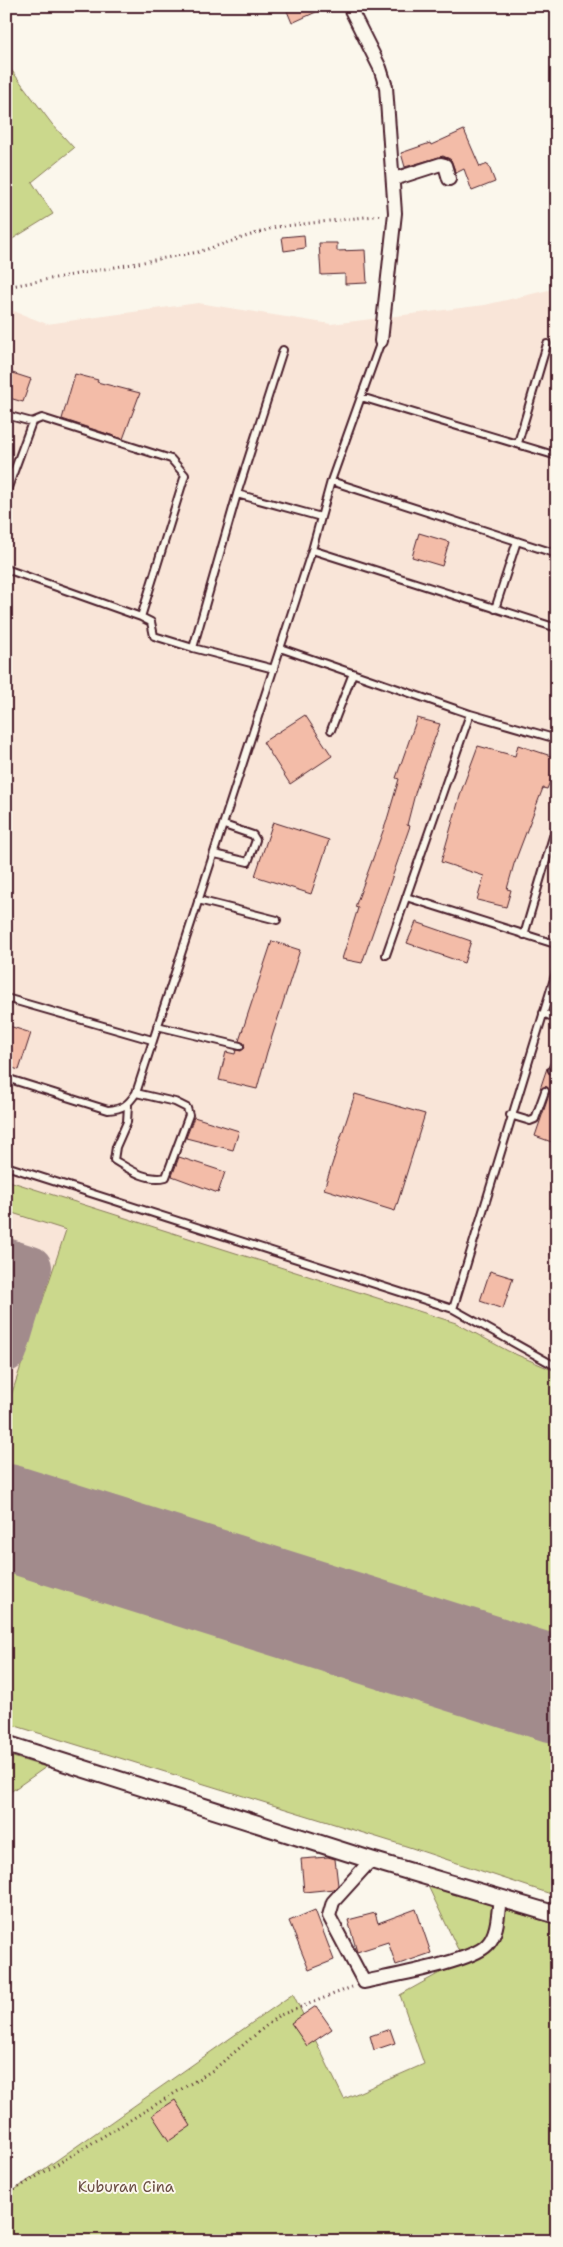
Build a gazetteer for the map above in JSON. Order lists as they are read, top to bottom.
{
  "parks": ["Kuburan Cina"]
}
